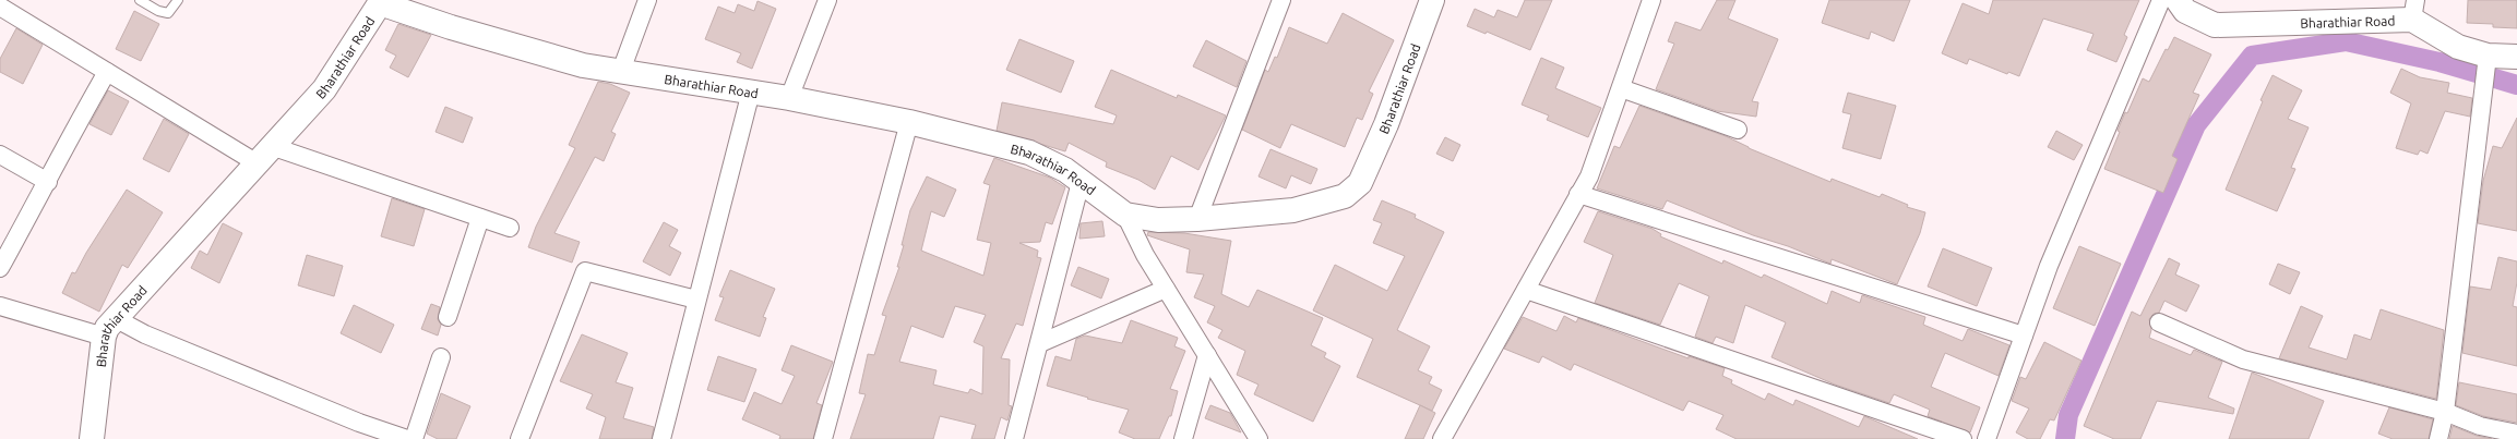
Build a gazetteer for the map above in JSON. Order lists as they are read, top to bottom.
{
  "streets": {
    "main road": ["Bharathiar Road"]
  }
}
